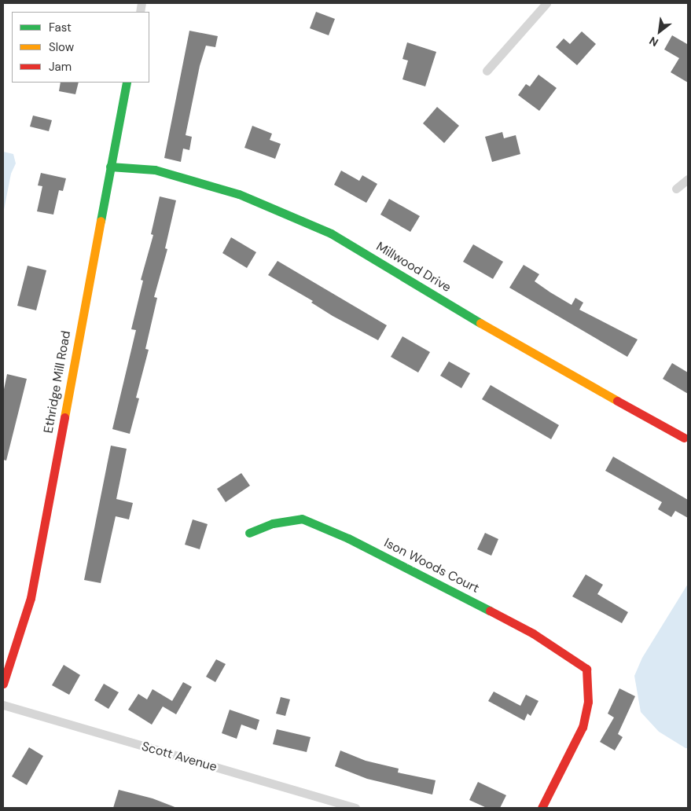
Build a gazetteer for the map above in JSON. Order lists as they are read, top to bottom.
{
  "streets": {
    "street": [
      "Millwood Drive",
      "Ethridge Mill Road",
      "Ison Woods Court",
      "Scott Avenue"
    ]
  },
  "crossings": [
    ["Millwood Drive", "Ethridge Mill Road"]
  ],
  "legend": ["Fast", "Slow", "Jam"],
  "north": "bottom left"
}
